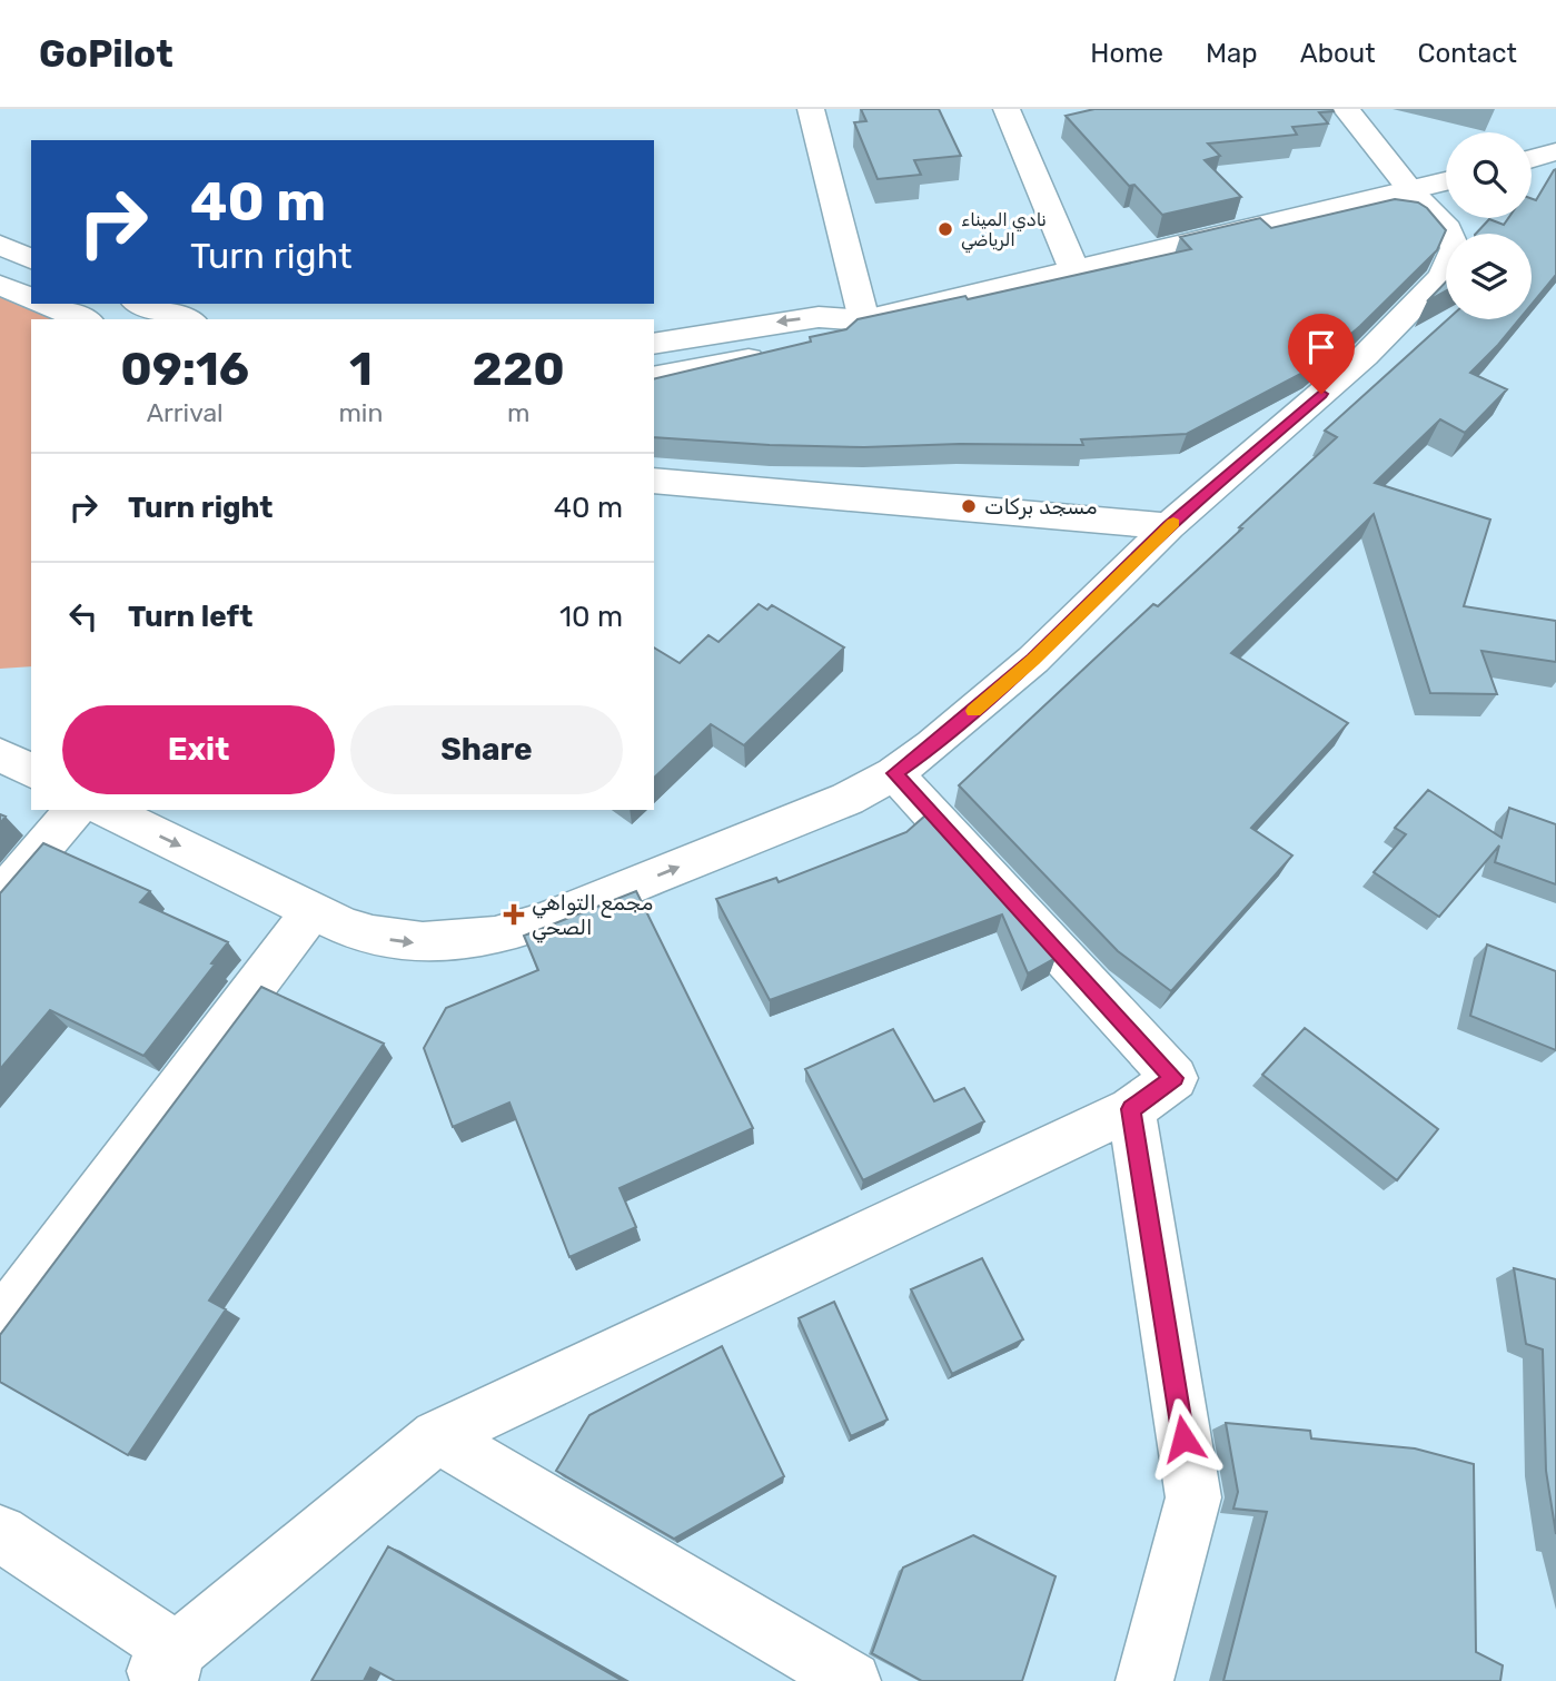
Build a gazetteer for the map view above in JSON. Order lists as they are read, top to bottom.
{
  "places": {
    "other": ["نادي الميناء الرياضي", "مسجد بركات"],
    "health": ["مجمع التواهي الصحي"]
  },
  "page": {
    "header": "GoPilot",
    "nav": [
      "Home",
      "Map",
      "About",
      "Contact"
    ],
    "turn": ["40 m", "Turn right"],
    "eta": [
      "09:16",
      "Arrival",
      "1",
      "min",
      "220",
      "m"
    ],
    "list": [
      {
        "name": "Turn right",
        "value": "40 m"
      },
      {
        "name": "Turn left",
        "value": "10 m"
      }
    ],
    "buttons": ["Exit", "Share"]
  }
}
